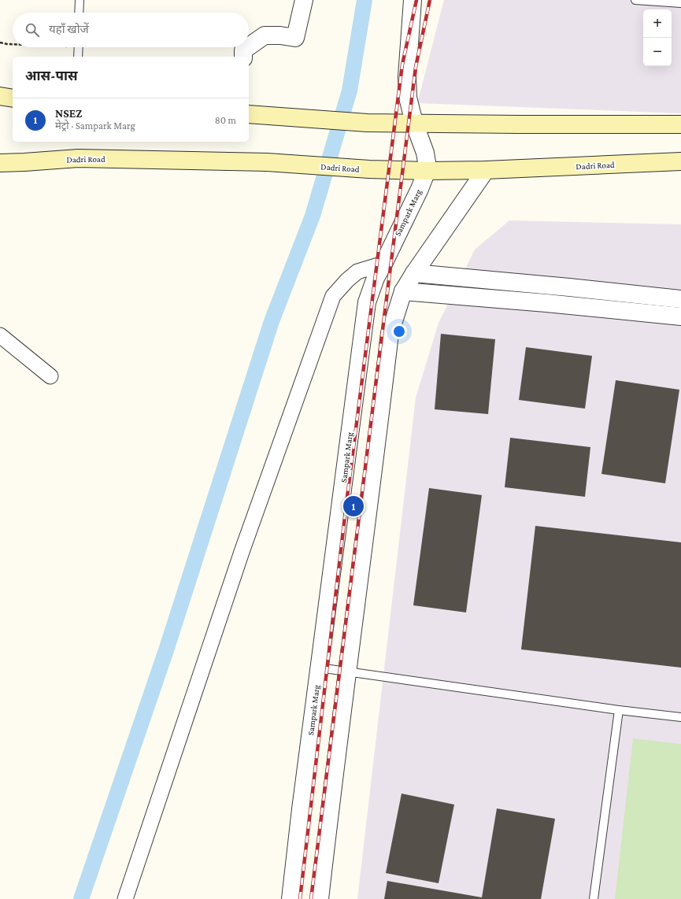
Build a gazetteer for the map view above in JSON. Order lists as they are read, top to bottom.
{
  "streets": {
    "main road": ["Dadri Road"],
    "street": ["Sampark Marg"]
  },
  "crossings": [
    ["Dadri Road", "Sampark Marg"]
  ],
  "page": {
    "map_buttons": ["+", "−"],
    "search": "यहाँ खोजें",
    "heading": "आस-पास",
    "list": [
      {
        "mark": "1",
        "name": "NSEZ",
        "note": "मेट्रो · Sampark Marg",
        "value": "80 m"
      }
    ],
    "pins": "1"
  }
}
